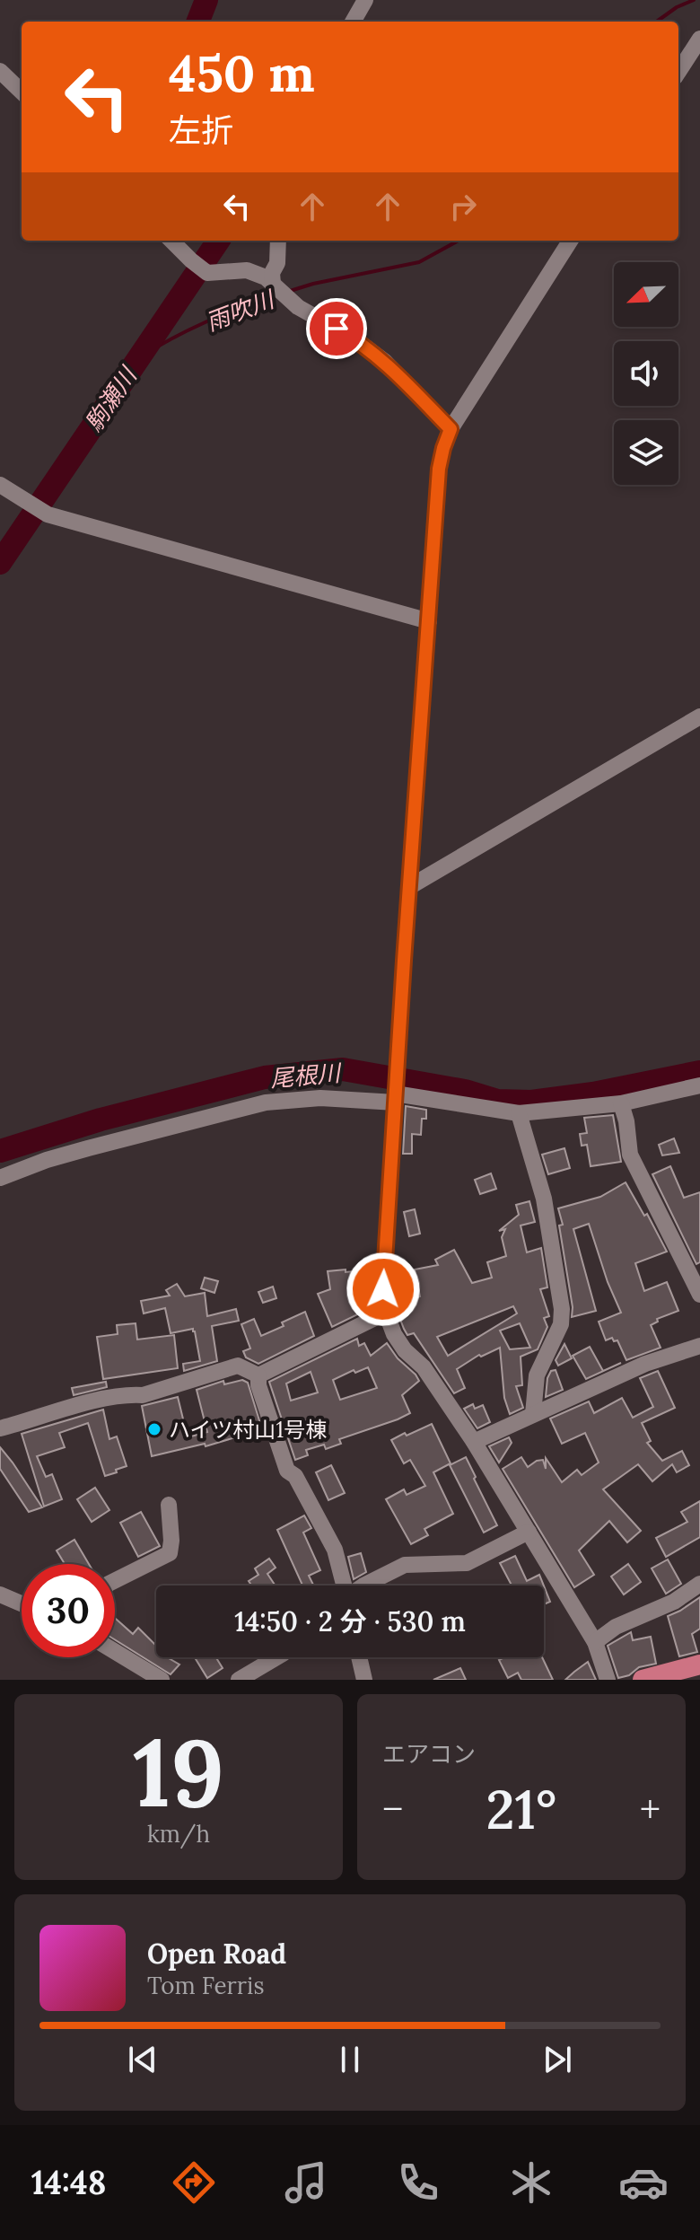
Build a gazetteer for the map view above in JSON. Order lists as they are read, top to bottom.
{
  "water": ["雨吹川", "駒瀬川", "尾根川"],
  "places": ["ハイツ村山1号棟"],
  "north": "bottom left",
  "page": {
    "turn": ["450 m", "左折"],
    "limit": "30",
    "trip": "14:50 · 2 分 · 530 m",
    "tile": [
      ["19", "km/h"],
      "エアコン"
    ],
    "heat": ["−", "21°", "+"],
    "song": ["Open Road", "Tom Ferris"],
    "tabs": "14:48"
  }
}
